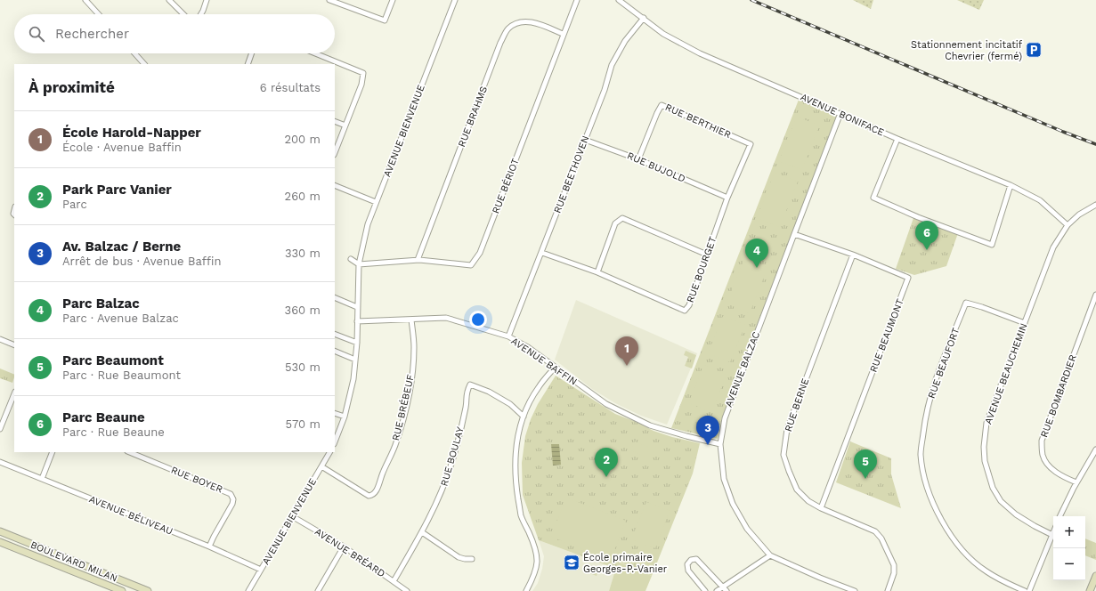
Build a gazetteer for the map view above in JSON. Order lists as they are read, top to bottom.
{
  "streets": {
    "main road": ["BOULEVARD MILAN"],
    "street": [
      "AVENUE BONIFACE",
      "RUE BRAHMS",
      "RUE BERTHIER",
      "AVENUE BIENVENUE",
      "RUE BUJOLD",
      "RUE BEETHOVEN",
      "RUE BÉRIOT",
      "RUE BOURGET",
      "RUE BEAUMONT",
      "AVENUE BAFFIN",
      "RUE BEAUFORT",
      "AVENUE BALZAC",
      "AVENUE BEAUCHEMIN",
      "RUE BOMBARDIER",
      "RUE BERNE",
      "RUE BRÉBEUF",
      "RUE BOULAY",
      "RUE BOYER",
      "AVENUE BÉLIVEAU",
      "AVENUE BRÉARD"
    ]
  },
  "crossings": [
    ["AVENUE BONIFACE", "RUE BEETHOVEN"],
    ["AVENUE BONIFACE", "AVENUE BALZAC"],
    ["AVENUE BONIFACE", "AVENUE BEAUCHEMIN"],
    ["RUE BRAHMS", "RUE BÉRIOT"],
    ["RUE BERTHIER", "RUE BUJOLD"],
    ["RUE BERTHIER", "RUE BOURGET"],
    ["AVENUE BIENVENUE", "RUE BÉRIOT"],
    ["AVENUE BIENVENUE", "AVENUE BAFFIN"],
    ["AVENUE BIENVENUE", "RUE BRÉBEUF"],
    ["AVENUE BIENVENUE", "AVENUE BÉLIVEAU"],
    ["AVENUE BIENVENUE", "AVENUE BRÉARD"],
    ["RUE BUJOLD", "RUE BEETHOVEN"],
    ["RUE BUJOLD", "RUE BOURGET"],
    ["RUE BEETHOVEN", "RUE BOURGET"],
    ["RUE BEETHOVEN", "AVENUE BAFFIN"],
    ["RUE BEAUMONT", "AVENUE BALZAC"],
    ["RUE BEAUMONT", "RUE BERNE"],
    ["AVENUE BAFFIN", "AVENUE BALZAC"],
    ["AVENUE BAFFIN", "RUE BRÉBEUF"],
    ["RUE BEAUFORT", "AVENUE BEAUCHEMIN"],
    ["RUE BOULAY", "AVENUE BRÉARD"],
    ["RUE BOYER", "AVENUE BÉLIVEAU"]
  ],
  "places": {
    "parking": ["Stationnement incitatif Chevrier (fermé)"],
    "school or university": ["École primaire Georges-P.-Vanier"]
  },
  "page": {
    "search": "Rechercher",
    "heading": ["À proximité", "6 résultats"],
    "list": [
      {
        "mark": "1",
        "name": "École Harold-Napper",
        "note": "École · Avenue Baffin",
        "value": "200 m"
      },
      {
        "mark": "2",
        "name": "Park Parc Vanier",
        "note": "Parc",
        "value": "260 m"
      },
      {
        "mark": "3",
        "name": "Av. Balzac / Berne",
        "note": "Arrêt de bus · Avenue Baffin",
        "value": "330 m"
      },
      {
        "mark": "4",
        "name": "Parc Balzac",
        "note": "Parc · Avenue Balzac",
        "value": "360 m"
      },
      {
        "mark": "5",
        "name": "Parc Beaumont",
        "note": "Parc · Rue Beaumont",
        "value": "530 m"
      },
      {
        "mark": "6",
        "name": "Parc Beaune",
        "note": "Parc · Rue Beaune",
        "value": "570 m"
      }
    ],
    "pins": [
      "6",
      "4",
      "1",
      "3",
      "2",
      "5"
    ],
    "map_buttons": ["+", "−"]
  }
}
